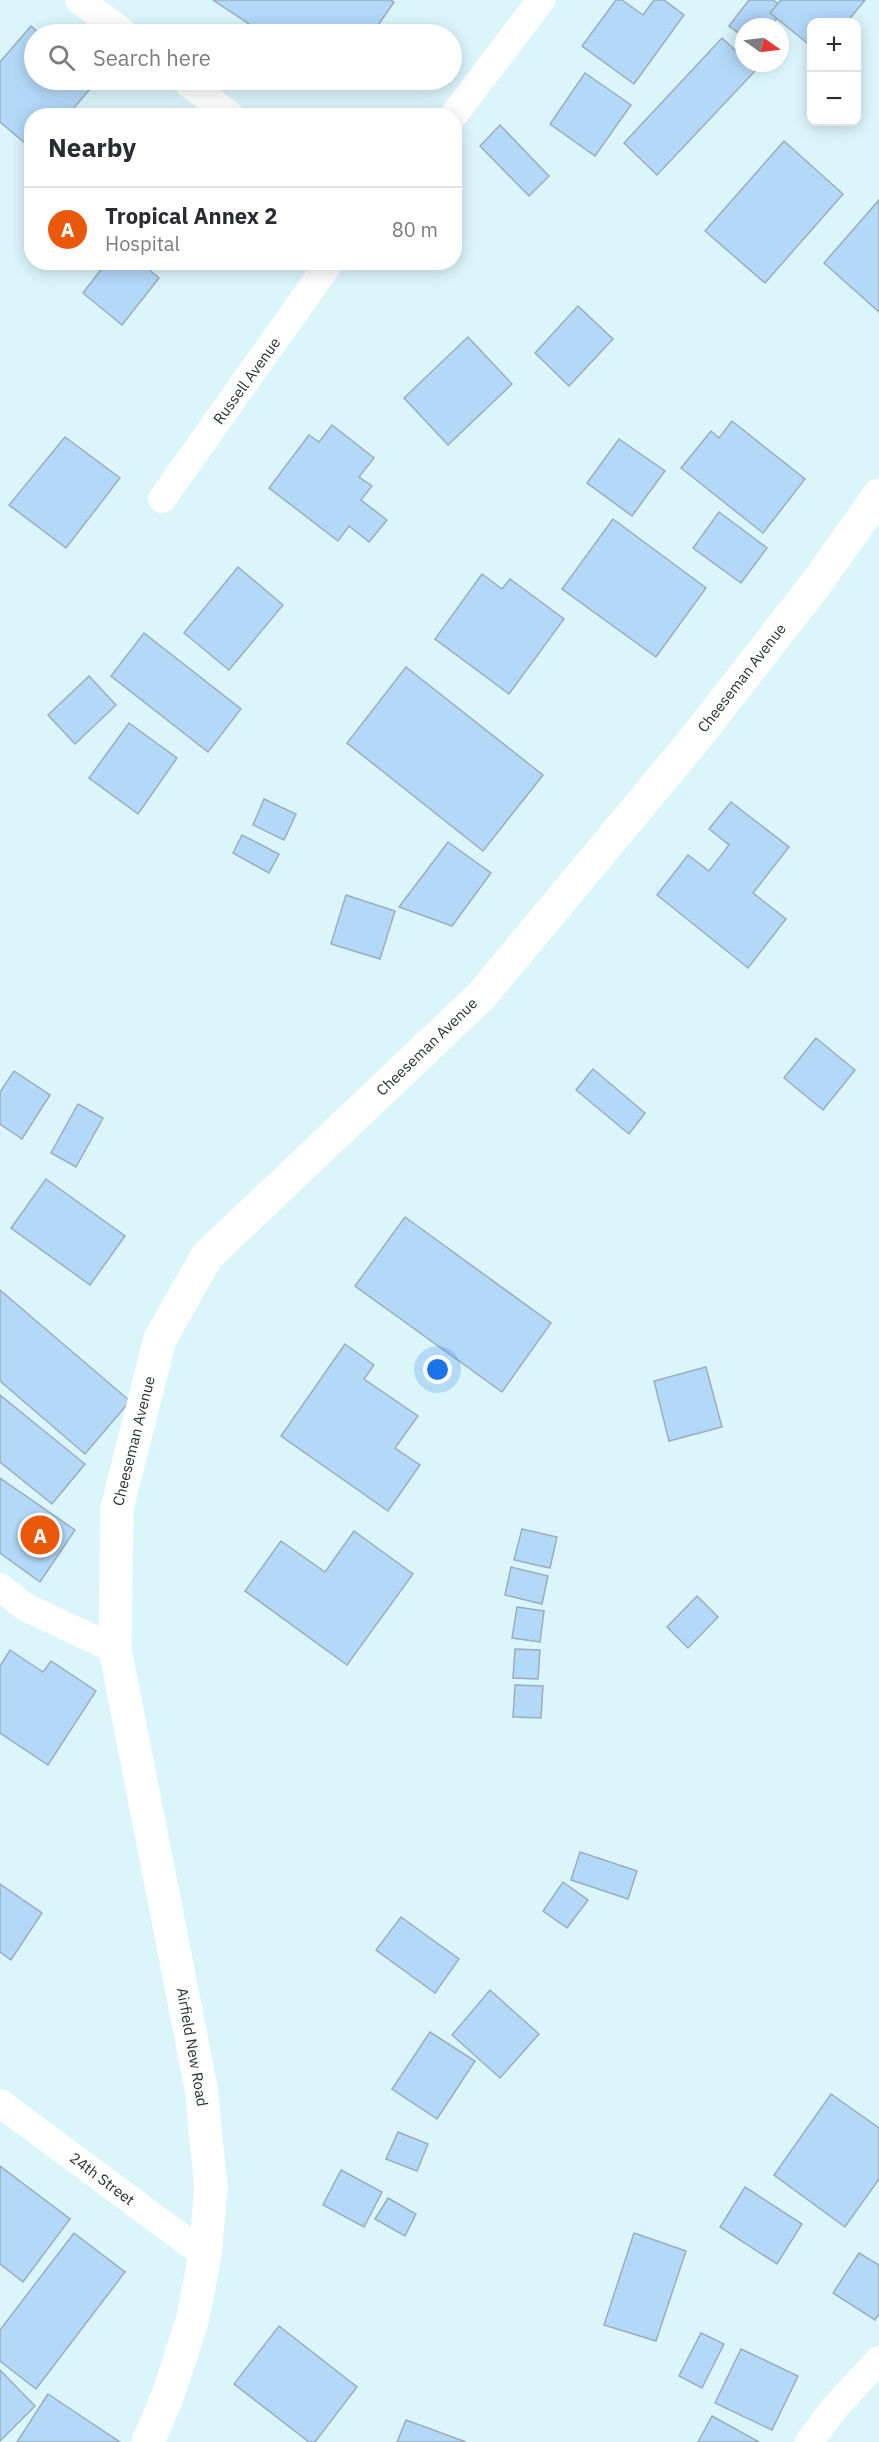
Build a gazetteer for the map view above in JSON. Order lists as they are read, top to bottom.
{
  "streets": {
    "street": [
      "Russell Avenue",
      "Cheeseman Avenue",
      "Airfield New Road",
      "24th Street"
    ]
  },
  "crossings": [
    ["Cheeseman Avenue", "Airfield New Road"],
    ["Airfield New Road", "24th Street"]
  ],
  "north": "right",
  "page": {
    "map_buttons": ["+", "−"],
    "search": "Search here",
    "heading": "Nearby",
    "list": [
      {
        "mark": "A",
        "name": "Tropical Annex 2",
        "note": "Hospital",
        "value": "80 m"
      }
    ],
    "pins": "A"
  }
}
